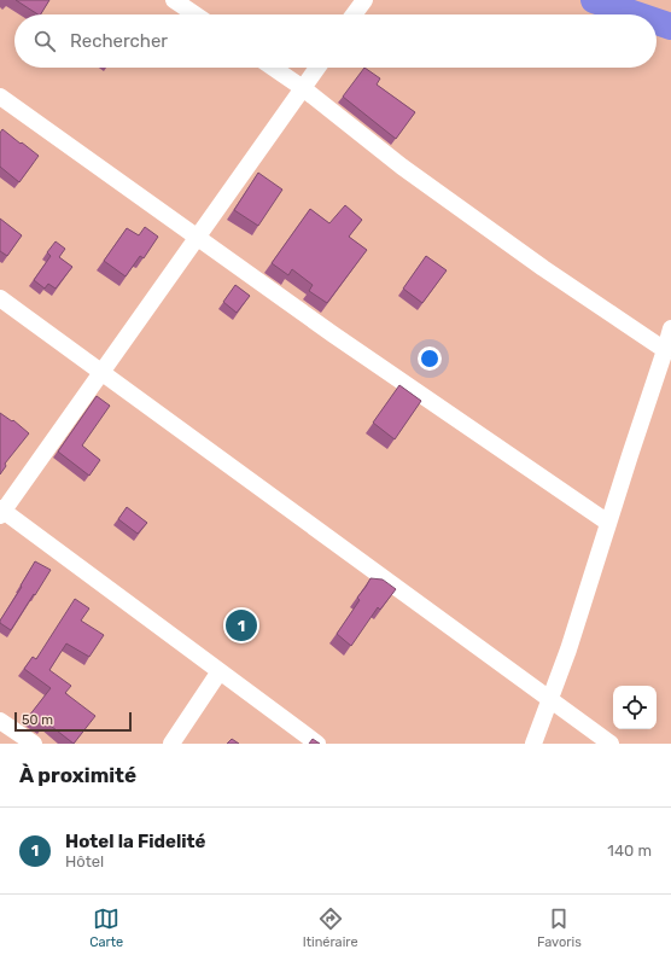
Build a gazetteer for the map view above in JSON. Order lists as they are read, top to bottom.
{
  "scale_bar": "50 m",
  "page": {
    "search": "Rechercher",
    "pins": "1",
    "scale": "50 m",
    "heading": "À proximité",
    "list": [
      {
        "mark": "1",
        "name": "Hotel la Fidelité",
        "note": "Hôtel",
        "value": "140 m"
      }
    ],
    "nav": ["Carte", "Itinéraire", "Favoris"]
  }
}
